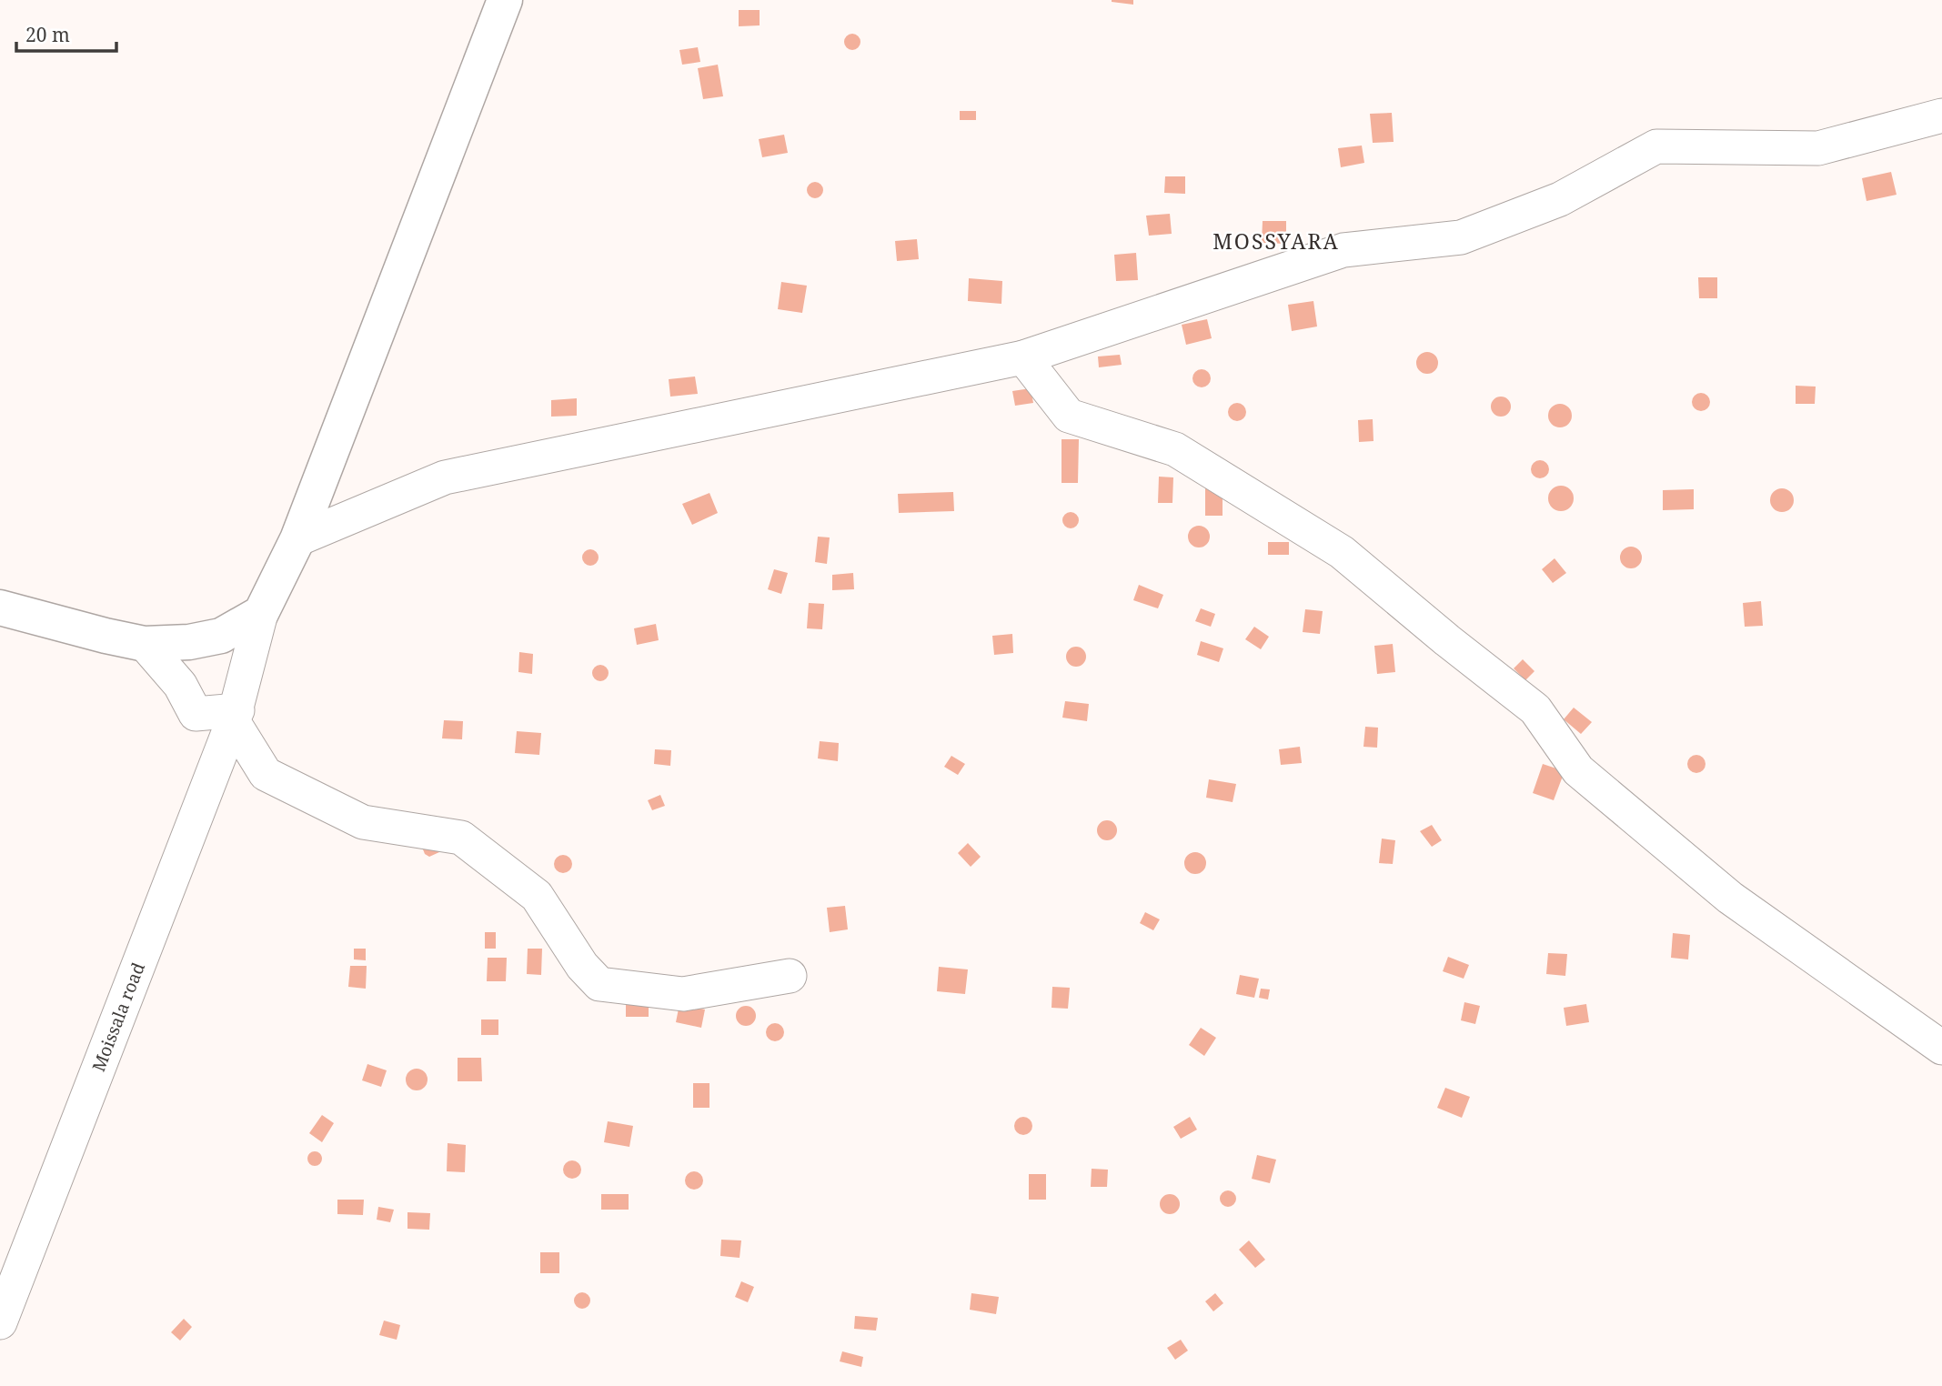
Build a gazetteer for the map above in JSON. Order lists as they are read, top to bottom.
{
  "streets": {
    "street": ["Moissala road"]
  },
  "districts": ["MOSSYARA"],
  "scale_bar": "20 m"
}
